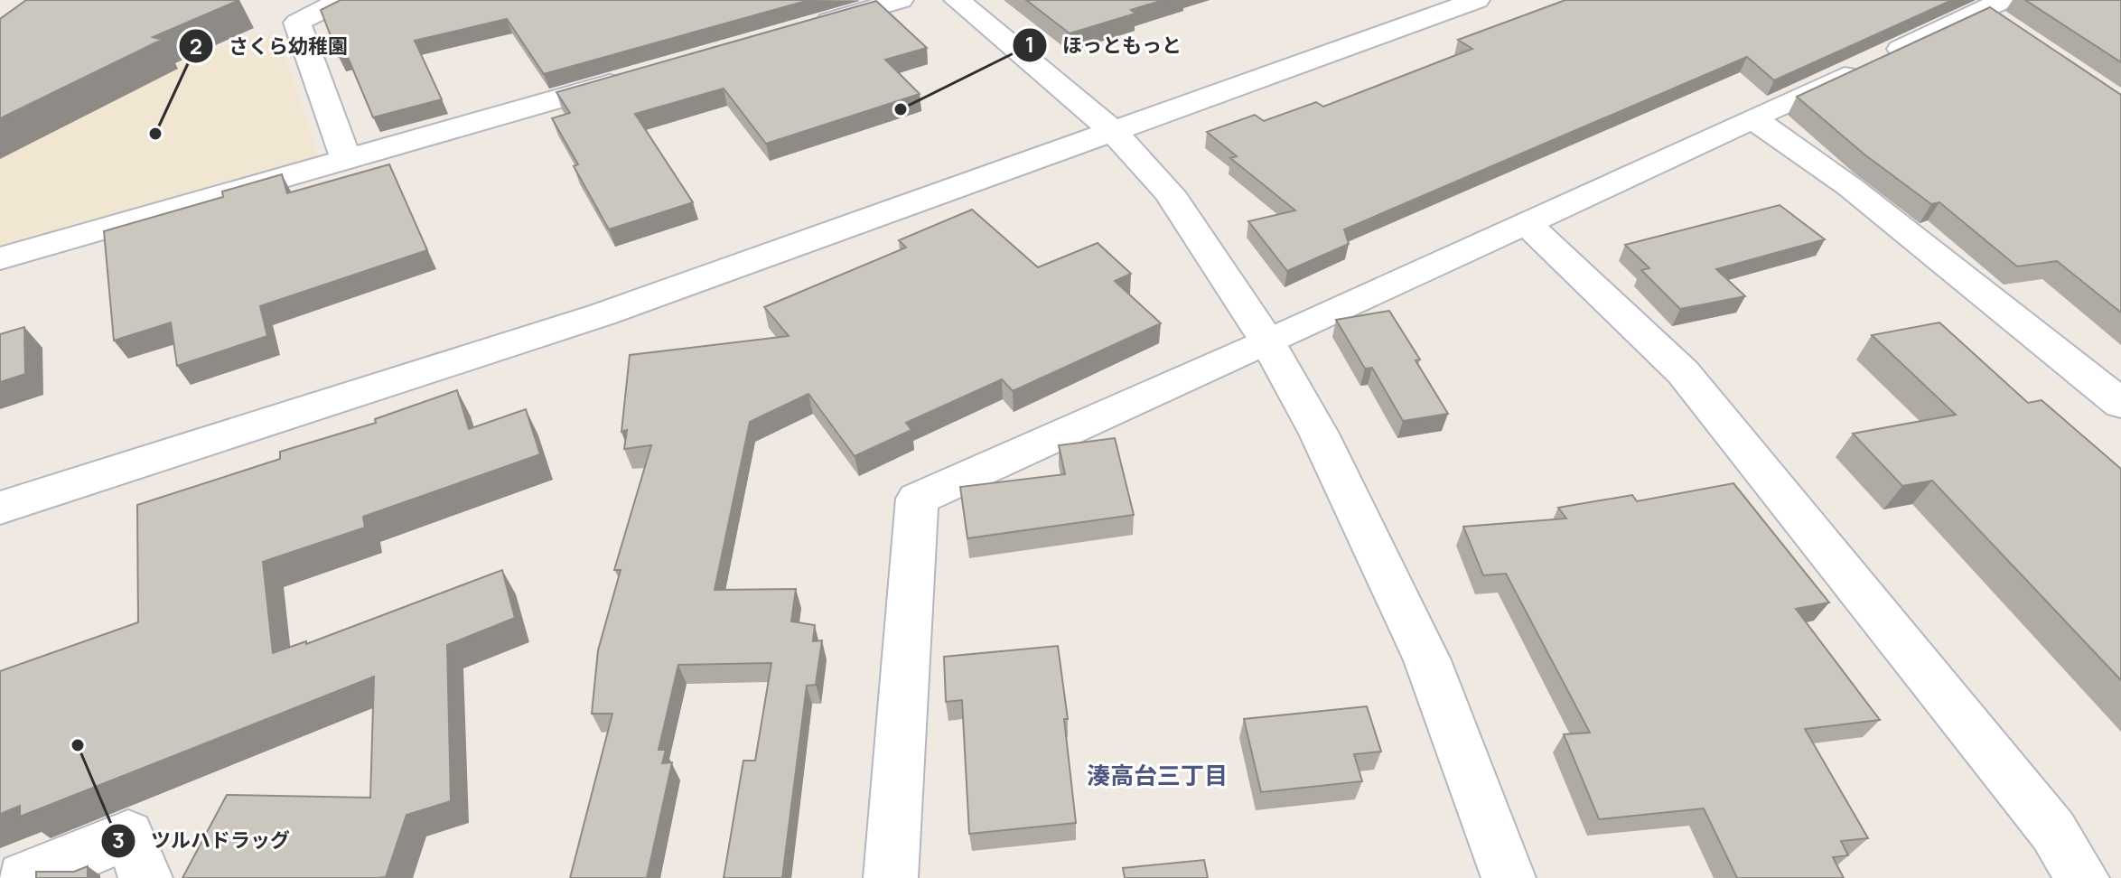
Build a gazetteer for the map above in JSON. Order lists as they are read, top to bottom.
{
  "districts": ["湊高台三丁目"],
  "places": ["ほっともっと", "さくら幼稚園", "ツルハドラッグ"]
}
